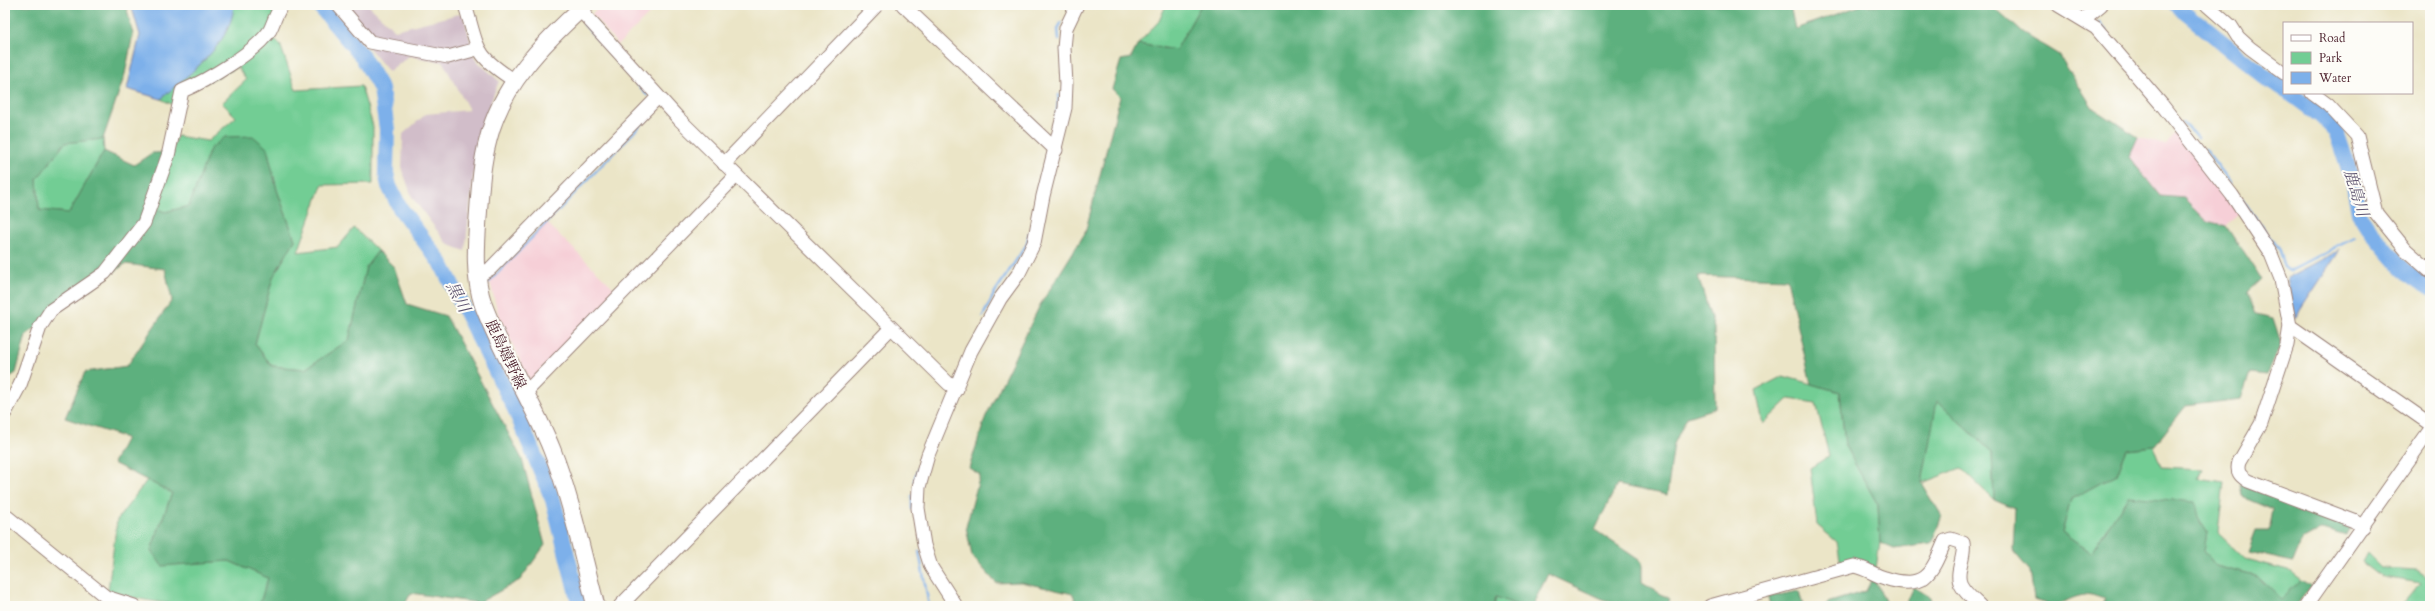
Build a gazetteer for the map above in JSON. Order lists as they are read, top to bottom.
{
  "streets": {
    "main road": ["鹿島嬉野線"]
  },
  "water": ["鹿島川", "黒川"],
  "legend": ["Road", "Park", "Water"]
}
